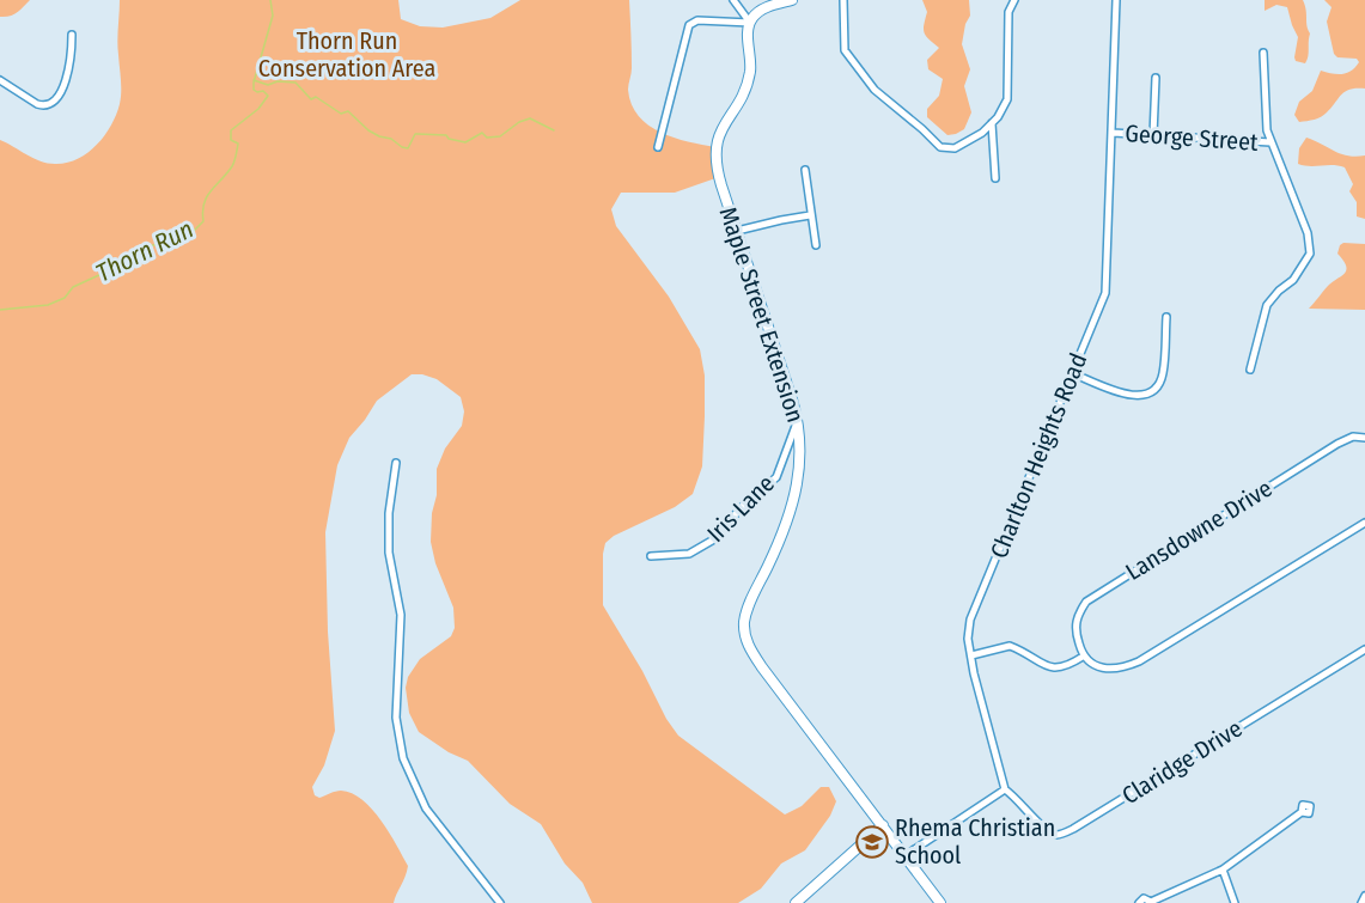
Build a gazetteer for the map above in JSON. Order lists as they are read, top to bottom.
{
  "streets": {
    "street": [
      "George Street",
      "Maple Street Extension",
      "Charlton Heights Road",
      "Iris Lane",
      "Lansdowne Drive",
      "Claridge Drive"
    ]
  },
  "crossings": [
    ["George Street", "Charlton Heights Road"],
    ["Maple Street Extension", "Iris Lane"],
    ["Charlton Heights Road", "Claridge Drive"]
  ],
  "water": ["Thorn Run"],
  "parks": ["Thorn Run Conservation Area"],
  "places": {
    "school or university": ["Rhema Christian School"]
  }
}
